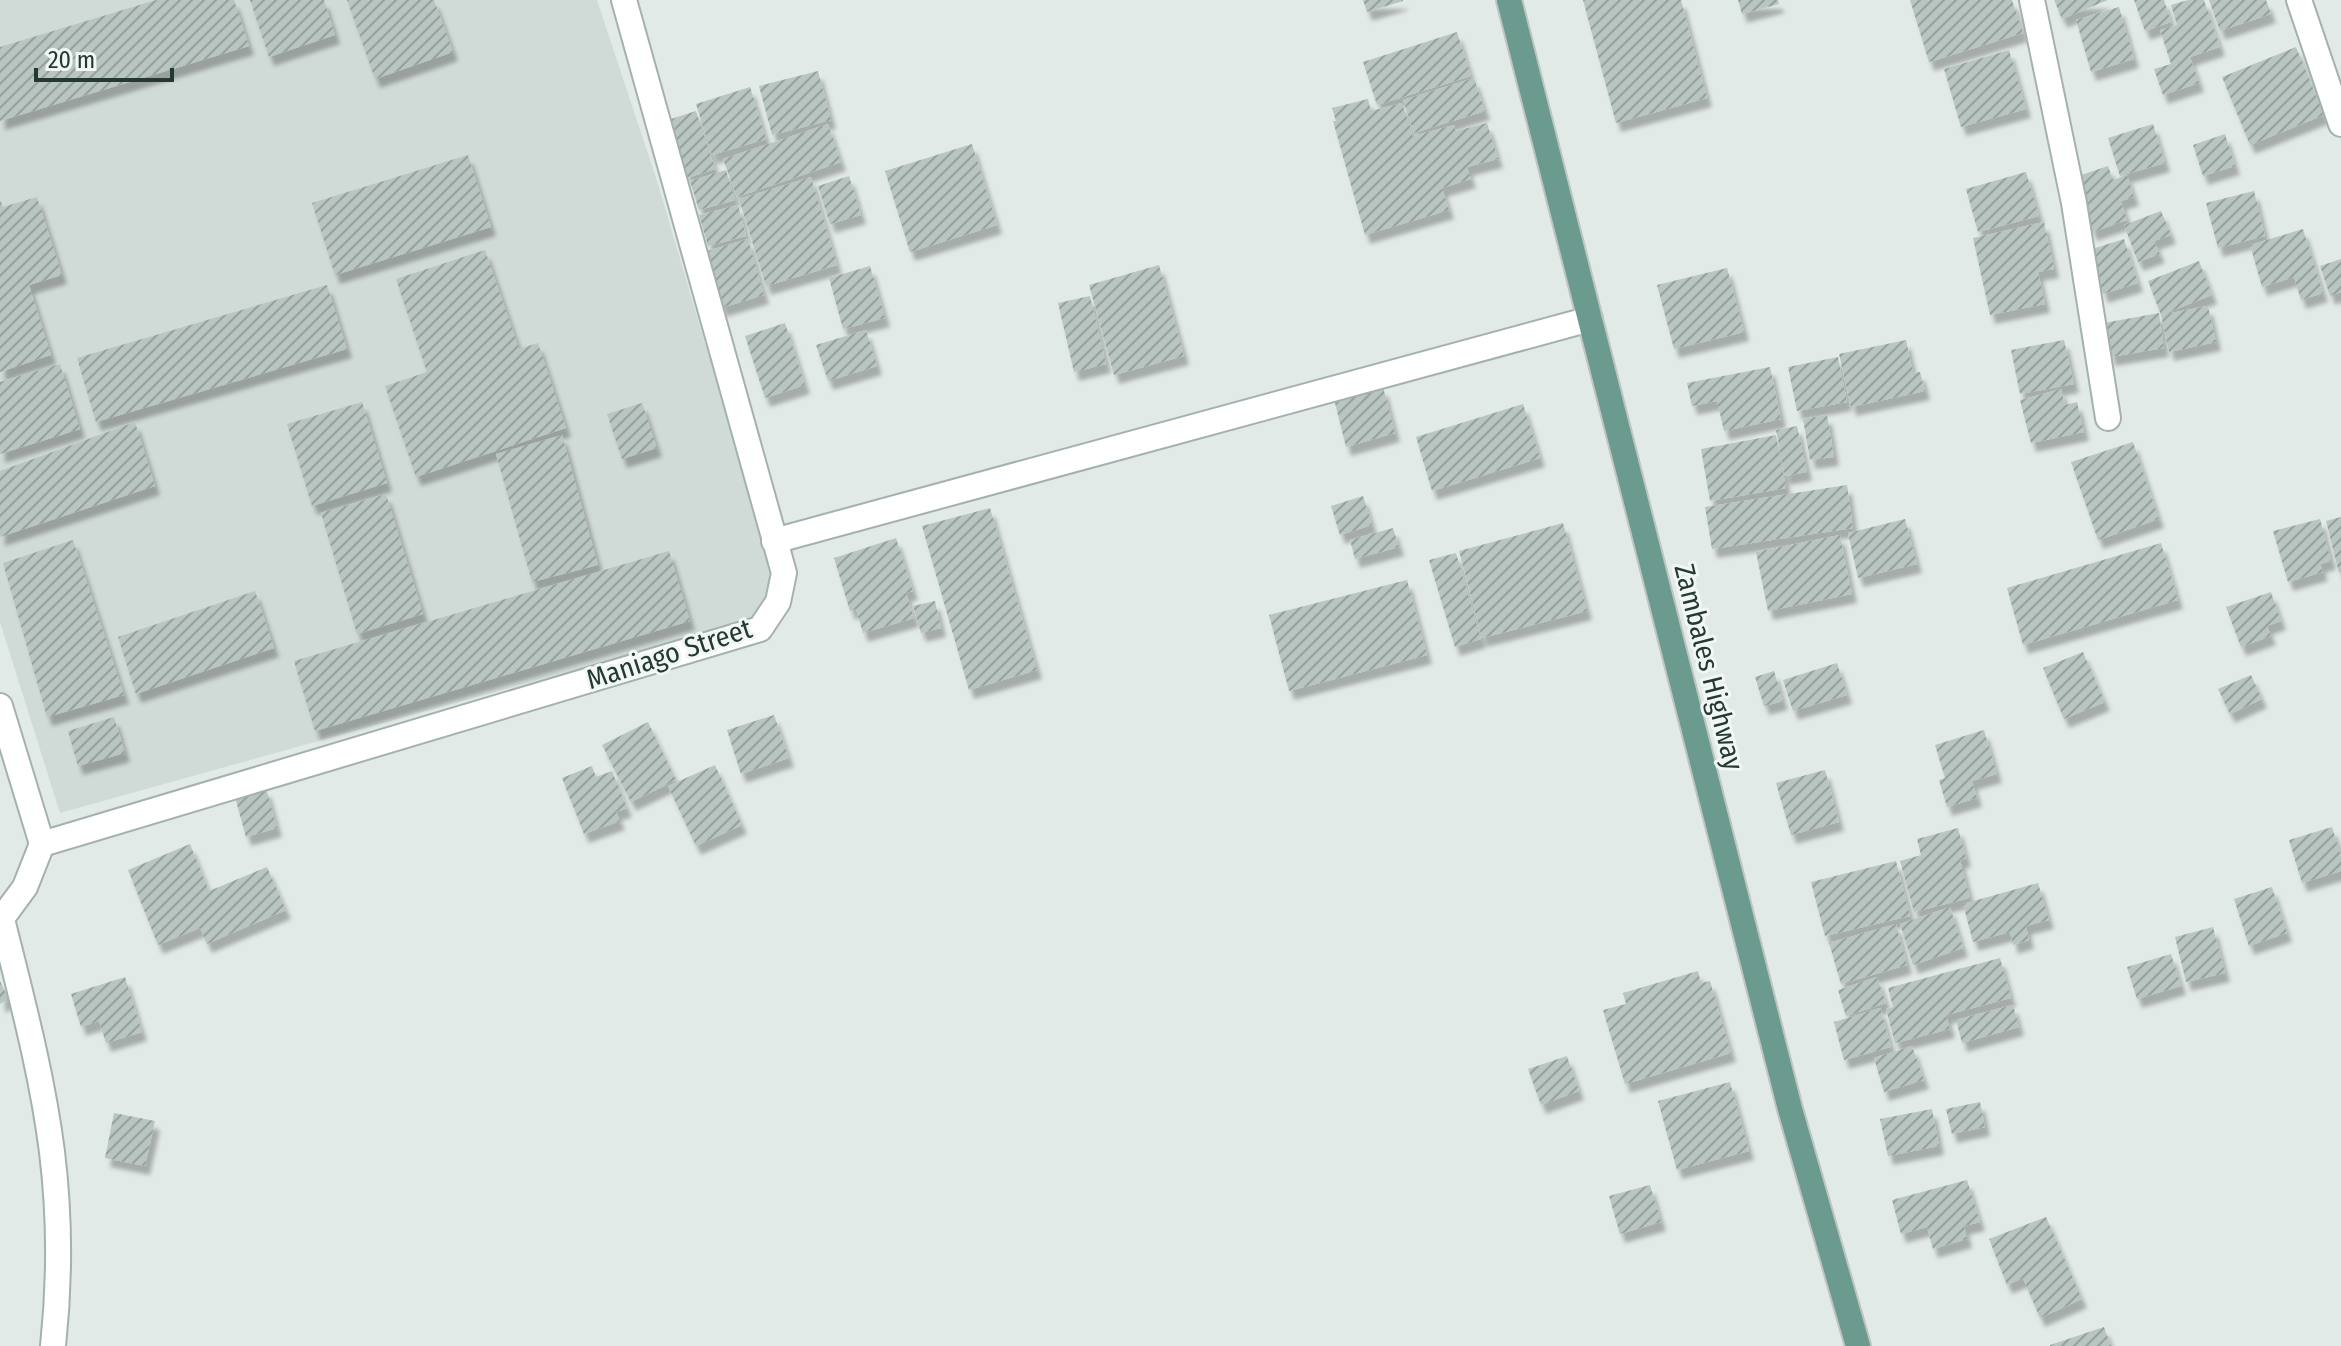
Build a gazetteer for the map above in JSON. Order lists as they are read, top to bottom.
{
  "streets": {
    "main road": ["Zambales Highway"],
    "street": ["Maniago Street"]
  },
  "scale_bar": "20 m"
}
